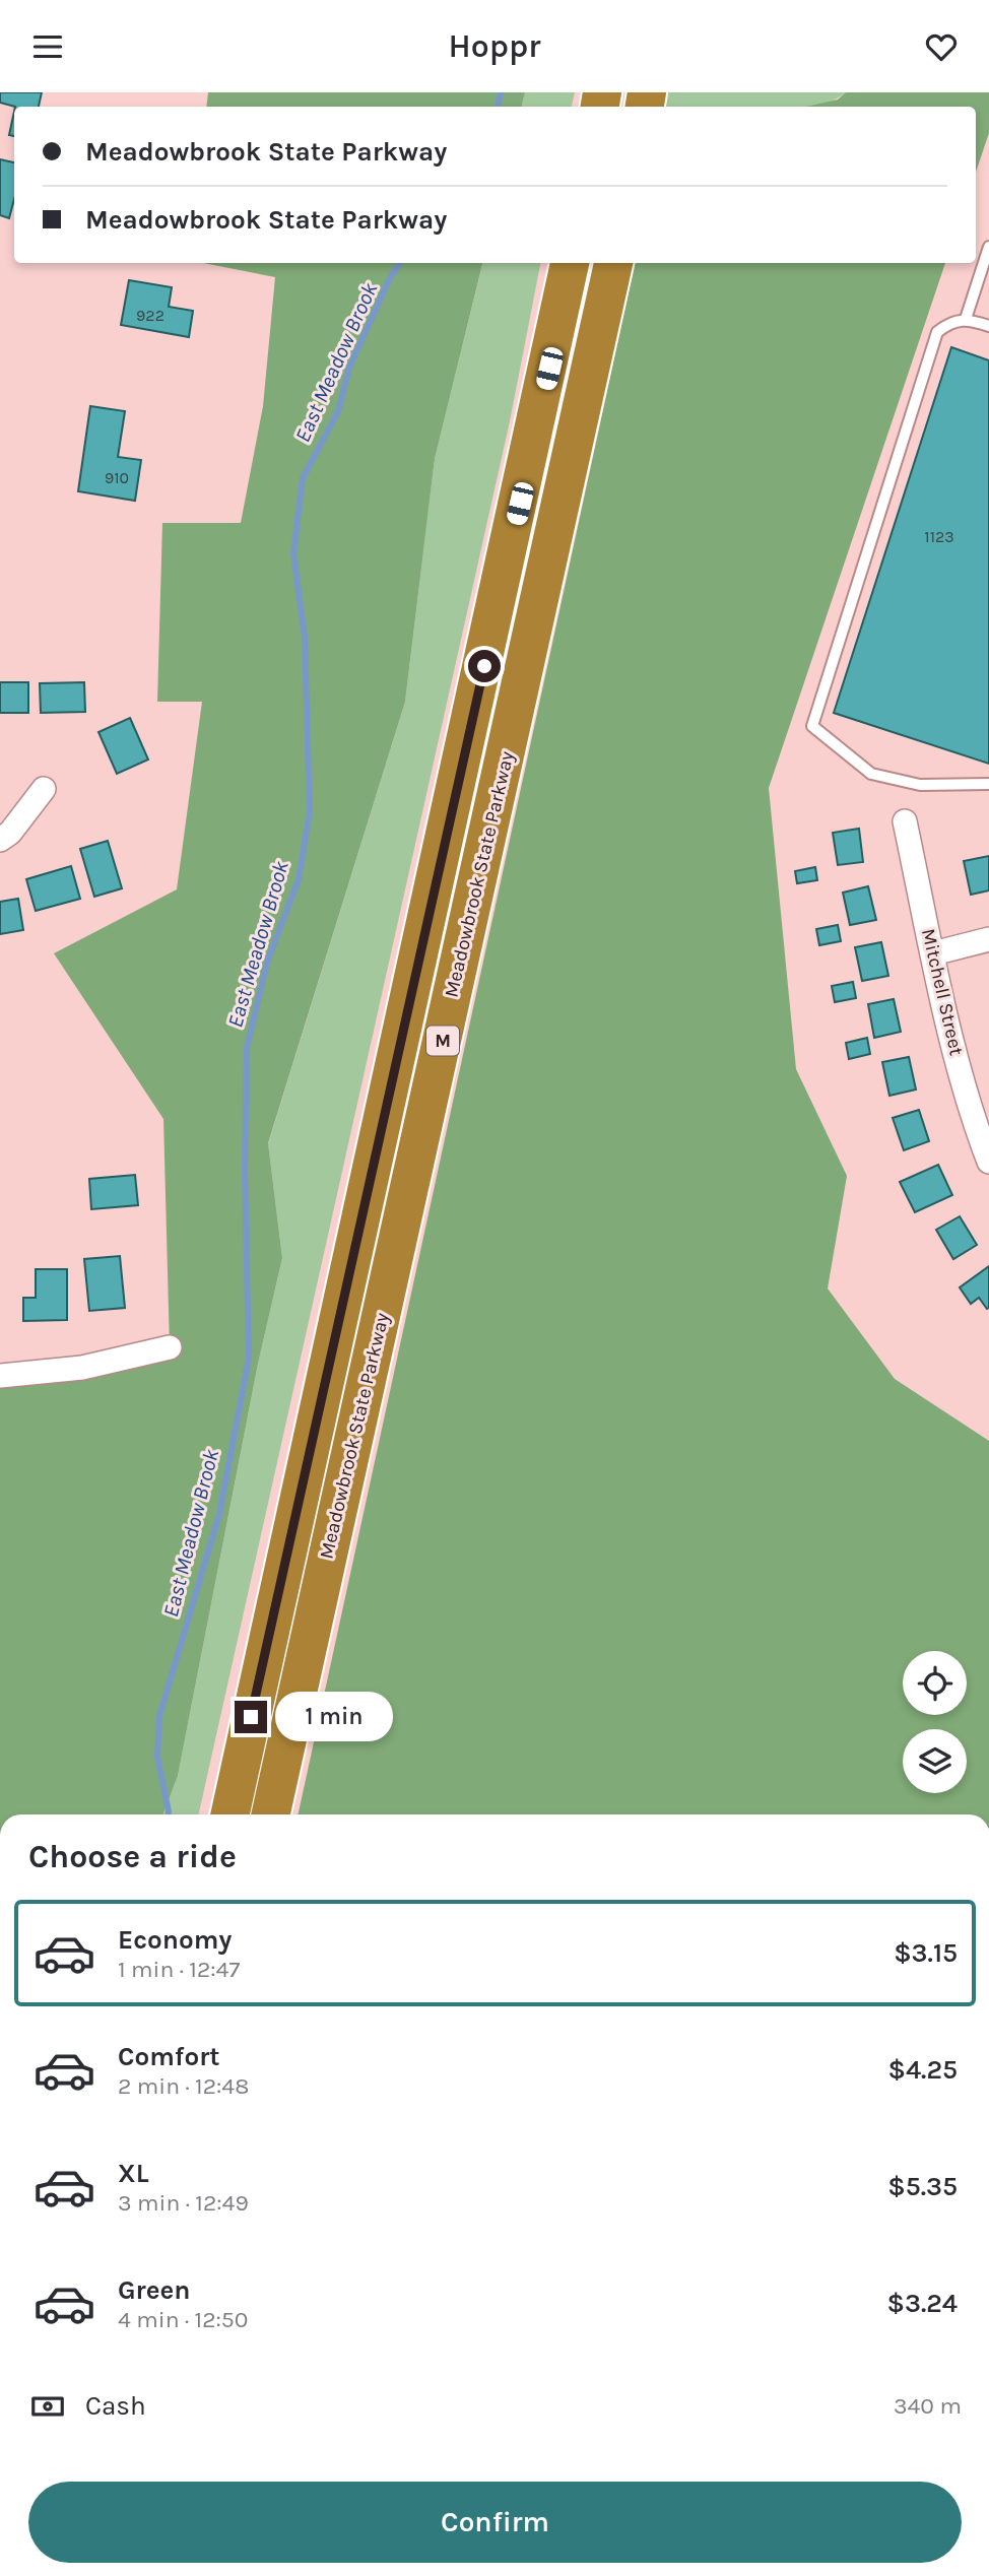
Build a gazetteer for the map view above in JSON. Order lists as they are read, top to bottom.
{
  "streets": {
    "highway": ["Meadowbrook State Parkway", "M"],
    "street": ["Mitchell Street"]
  },
  "water": ["East Meadow Brook"],
  "house_numbers": ["922", "910", "1123"],
  "page": {
    "header": "Hoppr",
    "banner": ["Meadowbrook State Parkway", "Meadowbrook State Parkway"],
    "bubble": "1 min",
    "heading": "Choose a ride",
    "list": [
      {
        "name": "Economy",
        "note": "1 min · 12:47",
        "value": "$3.15"
      },
      {
        "name": "Comfort",
        "note": "2 min · 12:48",
        "value": "$4.25"
      },
      {
        "name": "XL",
        "note": "3 min · 12:49",
        "value": "$5.35"
      },
      {
        "name": "Green",
        "note": "4 min · 12:50",
        "value": "$3.24"
      }
    ],
    "pay": ["Cash", "340 m"],
    "buttons": "Confirm"
  }
}
